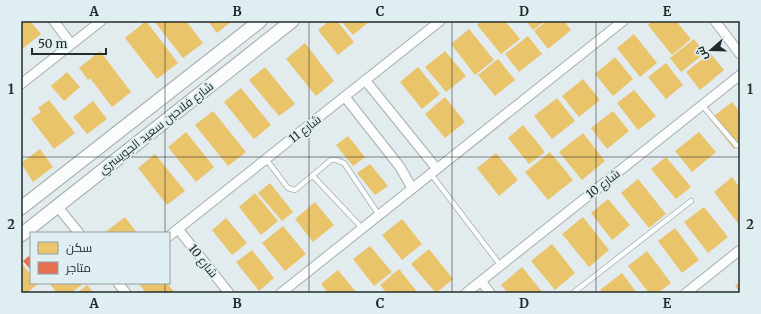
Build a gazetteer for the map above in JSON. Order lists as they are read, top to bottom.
{
  "streets": {
    "street": ["شارع فلاحبن سعيد الجويسري", "شارع 11", "شارع 10"]
  },
  "crossings": [
    ["شارع 11", "شارع 10"]
  ],
  "legend": ["سكن", "متاجر"],
  "scale_bar": "50 m",
  "north": "left",
  "grid": {
    "columns": [
      "A",
      "B",
      "C",
      "D",
      "E"
    ],
    "rows": ["1", "2"]
  }
}
